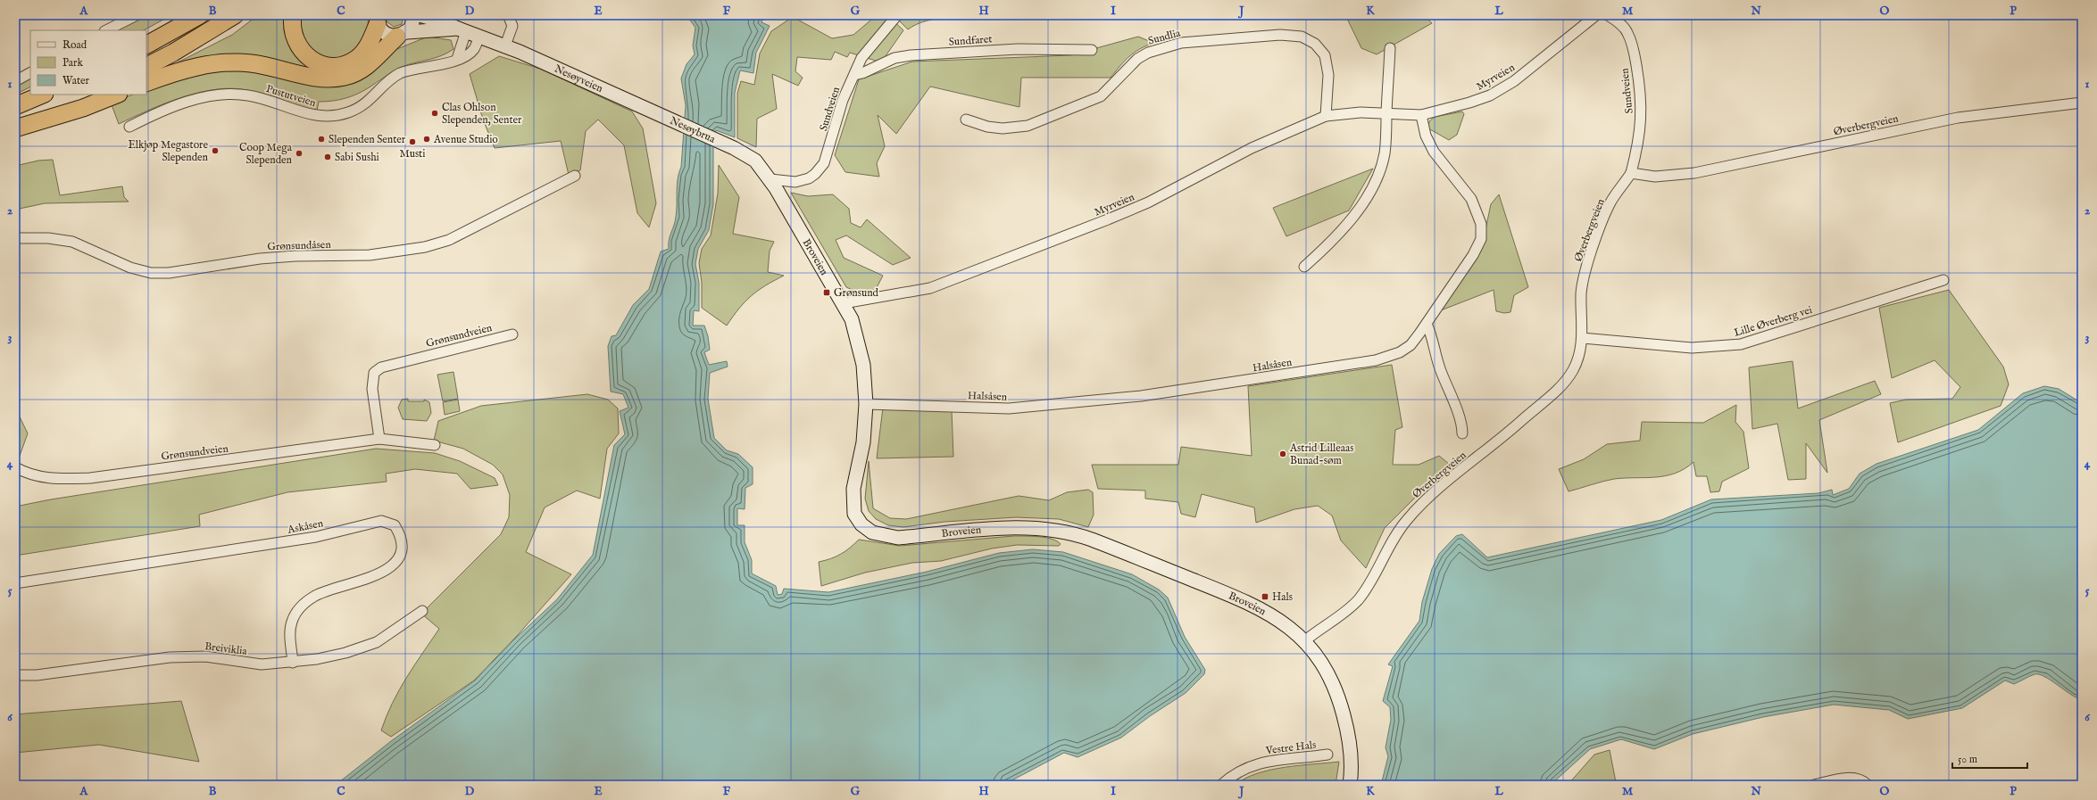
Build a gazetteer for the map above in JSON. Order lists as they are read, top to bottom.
{
  "streets": {
    "street": [
      "Sundlia",
      "Sundfaret",
      "Myrveien",
      "Nesøyveien",
      "Sundveien",
      "Pustutveien",
      "Øverbergveien",
      "Nesøybrua",
      "Grønsundåsen",
      "Broveien",
      "Lille Øverberg vei",
      "Grønsundveien",
      "Halsåsen",
      "Askåsen",
      "Breiviklia",
      "Vestre Hals"
    ]
  },
  "crossings": [
    ["Sundlia", "Myrveien"],
    ["Sundfaret", "Sundveien"],
    ["Myrveien", "Broveien"],
    ["Myrveien", "Halsåsen"],
    ["Nesøyveien", "Pustutveien"],
    ["Nesøyveien", "Nesøybrua"],
    ["Sundveien", "Øverbergveien"],
    ["Sundveien", "Broveien"],
    ["Øverbergveien", "Broveien"],
    ["Øverbergveien", "Lille Øverberg vei"],
    ["Nesøybrua", "Broveien"],
    ["Broveien", "Halsåsen"],
    ["Askåsen", "Breiviklia"]
  ],
  "places": {
    "other": [
      "Clas Ohlson Slependen, Senter",
      "Slependen Senter",
      "Avenue Studio",
      "Musti",
      "Elkjøp Megastore Slependen",
      "Coop Mega Slependen",
      "Sabi Sushi",
      "Astrid Lilleaas Bunad-søm"
    ],
    "transit": ["Grønsund", "Hals"]
  },
  "legend": ["Road", "Park", "Water"],
  "scale_bar": "50 m",
  "grid": {
    "columns": [
      "A",
      "B",
      "C",
      "D",
      "E",
      "F",
      "G",
      "H",
      "I",
      "J",
      "K",
      "L",
      "M",
      "N",
      "O",
      "P"
    ],
    "rows": [
      "1",
      "2",
      "3",
      "4",
      "5",
      "6"
    ]
  }
}
